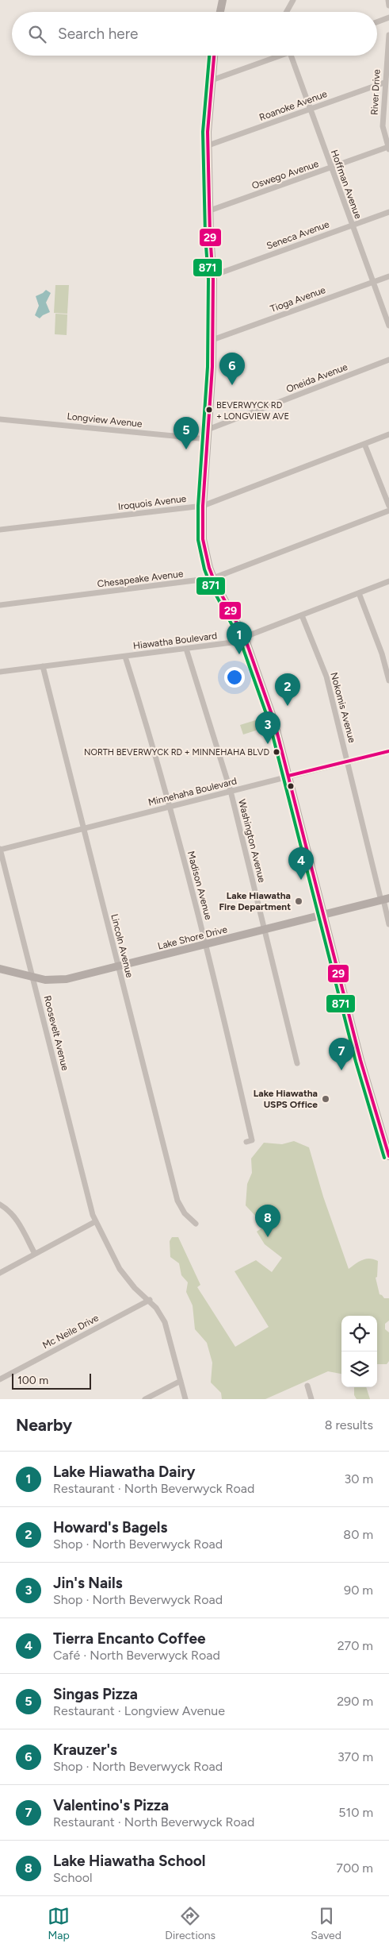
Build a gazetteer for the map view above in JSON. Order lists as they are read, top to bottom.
{
  "streets": {
    "street": [
      "River Drive",
      "Roanoke Avenue",
      "Oswego Avenue",
      "Hoffman Avenue",
      "Seneca Avenue",
      "Tioga Avenue",
      "Oneida Avenue",
      "Longview Avenue",
      "Iroquois Avenue",
      "Chesapeake Avenue",
      "Hiawatha Boulevard",
      "Nokomis Avenue",
      "Minnehaha Boulevard",
      "Washington Avenue",
      "Madison Avenue",
      "Lake Shore Drive",
      "Lincoln Avenue",
      "Roosevelt Avenue",
      "Mc Neile Drive"
    ]
  },
  "crossings": [
    ["River Drive", "Roanoke Avenue"],
    ["River Drive", "Oswego Avenue"],
    ["Roanoke Avenue", "Hoffman Avenue"],
    ["Oswego Avenue", "Hoffman Avenue"],
    ["Hoffman Avenue", "Seneca Avenue"],
    ["Hoffman Avenue", "Tioga Avenue"],
    ["Hiawatha Boulevard", "Nokomis Avenue"],
    ["Hiawatha Boulevard", "Washington Avenue"],
    ["Hiawatha Boulevard", "Madison Avenue"],
    ["Hiawatha Boulevard", "Lincoln Avenue"],
    ["Nokomis Avenue", "Minnehaha Boulevard"],
    ["Nokomis Avenue", "Lake Shore Drive"],
    ["Minnehaha Boulevard", "Washington Avenue"],
    ["Minnehaha Boulevard", "Madison Avenue"],
    ["Minnehaha Boulevard", "Lincoln Avenue"],
    ["Minnehaha Boulevard", "Roosevelt Avenue"],
    ["Washington Avenue", "Lake Shore Drive"],
    ["Madison Avenue", "Lake Shore Drive"],
    ["Lake Shore Drive", "Lincoln Avenue"],
    ["Lake Shore Drive", "Roosevelt Avenue"],
    ["Roosevelt Avenue", "Mc Neile Drive"]
  ],
  "places": [
    "BEVERWYCK RD + LONGVIEW AVE",
    "NORTH BEVERWYCK RD + MINNEHAHA BLVD",
    "Lake Hiawatha Fire Department",
    "Lake Hiawatha USPS Office"
  ],
  "lines": ["transit line 29", "transit line 871"],
  "scale_bar": "100 m",
  "page": {
    "search": "Search here",
    "pins": [
      "6",
      "5",
      "1",
      "2",
      "3",
      "4",
      "7",
      "8"
    ],
    "scale": "100 m",
    "heading": ["Nearby", "8 results"],
    "list": [
      {
        "mark": "1",
        "name": "Lake Hiawatha Dairy",
        "note": "Restaurant · North Beverwyck Road",
        "value": "30 m"
      },
      {
        "mark": "2",
        "name": "Howard's Bagels",
        "note": "Shop · North Beverwyck Road",
        "value": "80 m"
      },
      {
        "mark": "3",
        "name": "Jin's Nails",
        "note": "Shop · North Beverwyck Road",
        "value": "90 m"
      },
      {
        "mark": "4",
        "name": "Tierra Encanto Coffee",
        "note": "Café · North Beverwyck Road",
        "value": "270 m"
      },
      {
        "mark": "5",
        "name": "Singas Pizza",
        "note": "Restaurant · Longview Avenue",
        "value": "290 m"
      },
      {
        "mark": "6",
        "name": "Krauzer's",
        "note": "Shop · North Beverwyck Road",
        "value": "370 m"
      },
      {
        "mark": "7",
        "name": "Valentino's Pizza",
        "note": "Restaurant · North Beverwyck Road",
        "value": "510 m"
      },
      {
        "mark": "8",
        "name": "Lake Hiawatha School",
        "note": "School",
        "value": "700 m"
      }
    ],
    "nav": ["Map", "Directions", "Saved"]
  }
}
